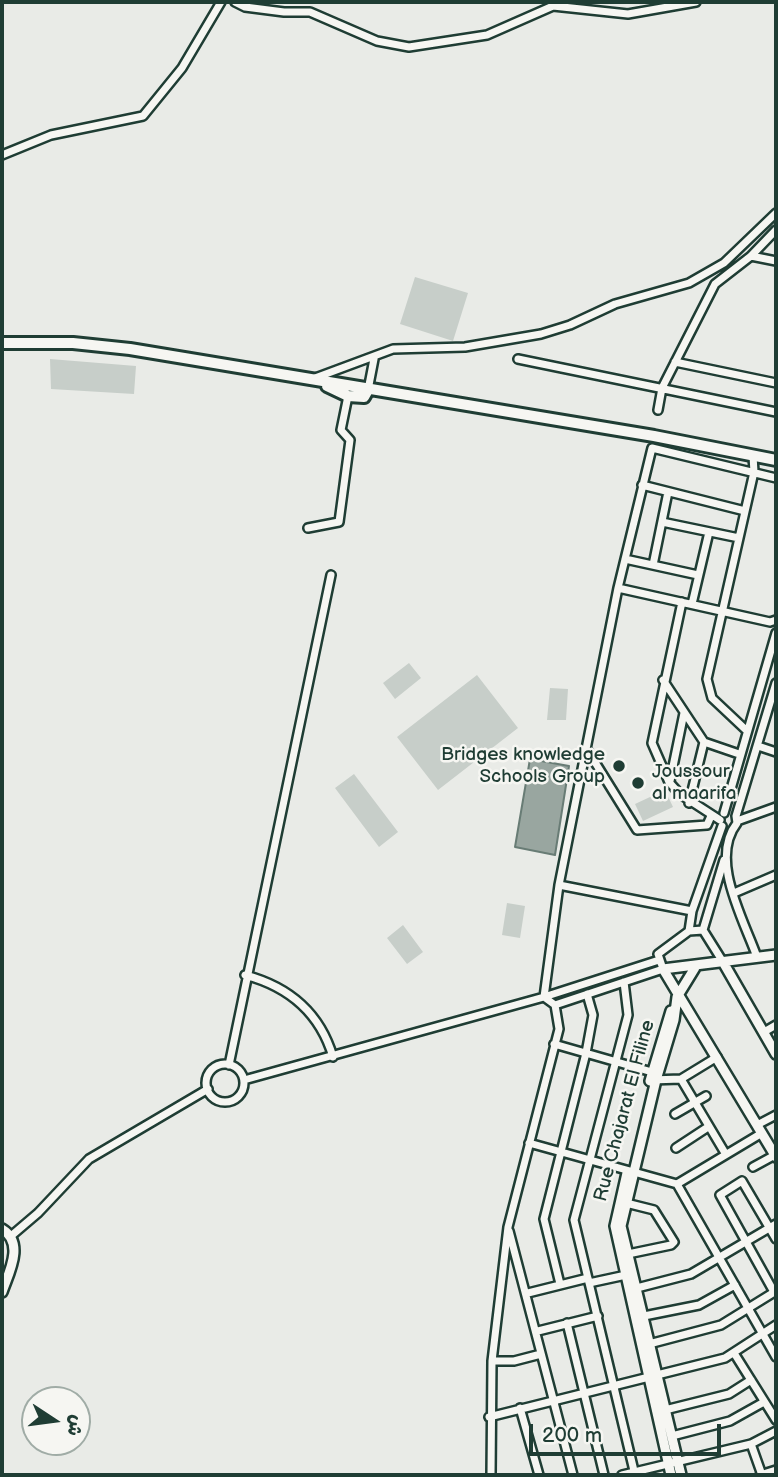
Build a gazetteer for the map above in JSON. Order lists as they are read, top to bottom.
{
  "streets": {
    "street": ["Rue Chajarat El Filine"]
  },
  "places": ["Bridges knowledge Schools Group", "Joussour al maarifa"],
  "scale_bar": "200 m",
  "north": "right"
}
